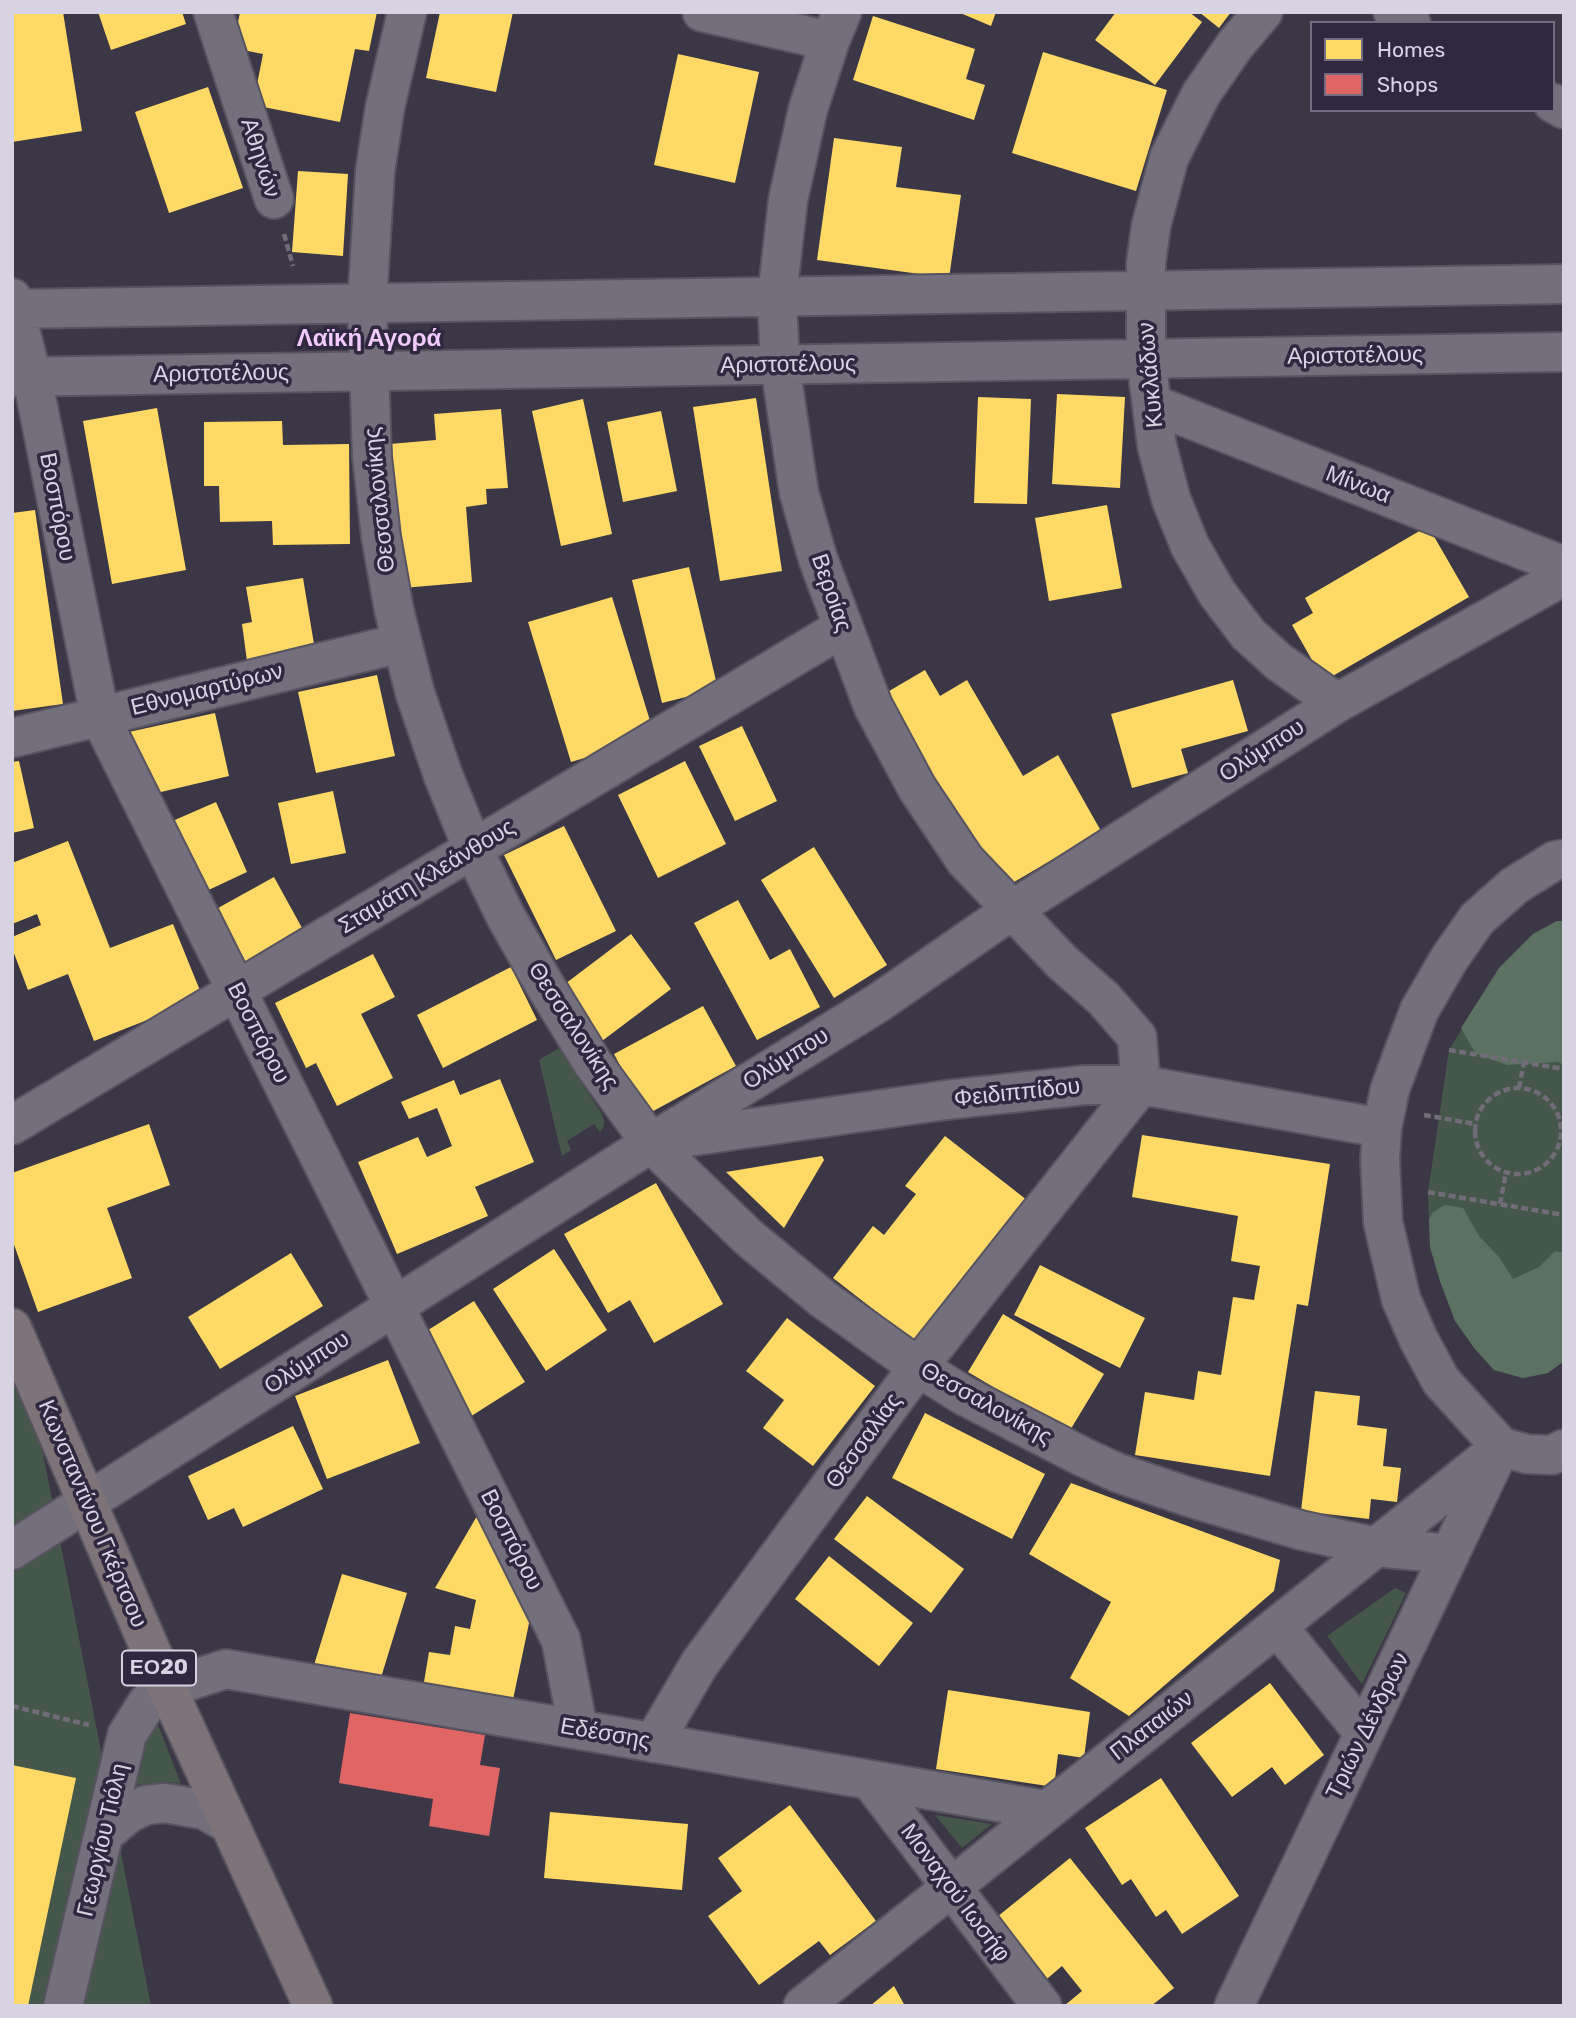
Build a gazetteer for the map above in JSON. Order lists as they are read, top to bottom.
{
  "streets": {
    "main road": ["Κωνσταντίνου Γκέρτσου", "ΕΟ20"],
    "street": [
      "Αθηνών",
      "Αριστοτέλους",
      "Κυκλάδων",
      "Μίνωα",
      "Θεσσαλονίκης",
      "Βοσπόρου",
      "Βεροίας",
      "Εθνομαρτύρων",
      "Ολύμπου",
      "Σταμάτη Κλεάνθους",
      "Φειδιππίδου",
      "Θεσσαλίας",
      "Πλαταιών",
      "Τριών Δένδρων",
      "Εδέσσης",
      "Γεωργίου Τιόλη",
      "Μοναχού Ιωσήφ"
    ]
  },
  "crossings": [
    ["Αριστοτέλους", "Κυκλάδων"],
    ["Αριστοτέλους", "Θεσσαλονίκης"],
    ["Αριστοτέλους", "Βοσπόρου"],
    ["Αριστοτέλους", "Βεροίας"],
    ["Κυκλάδων", "Μίνωα"],
    ["Κυκλάδων", "Ολύμπου"],
    ["Θεσσαλονίκης", "Εθνομαρτύρων"],
    ["Θεσσαλονίκης", "Ολύμπου"],
    ["Θεσσαλονίκης", "Σταμάτη Κλεάνθους"],
    ["Θεσσαλονίκης", "Φειδιππίδου"],
    ["Θεσσαλονίκης", "Θεσσαλίας"],
    ["Θεσσαλονίκης", "Πλαταιών"],
    ["Θεσσαλονίκης", "Τριών Δένδρων"],
    ["Βοσπόρου", "Εθνομαρτύρων"],
    ["Βοσπόρου", "Ολύμπου"],
    ["Βοσπόρου", "Σταμάτη Κλεάνθους"],
    ["Βοσπόρου", "Εδέσσης"],
    ["Βεροίας", "Ολύμπου"],
    ["Βεροίας", "Σταμάτη Κλεάνθους"],
    ["Βεροίας", "Φειδιππίδου"],
    ["Βεροίας", "Θεσσαλίας"],
    ["Ολύμπου", "Φειδιππίδου"],
    ["Ολύμπου", "Κωνσταντίνου Γκέρτσου"],
    ["Φειδιππίδου", "Θεσσαλίας"],
    ["Θεσσαλίας", "Εδέσσης"],
    ["Κωνσταντίνου Γκέρτσου", "Εδέσσης"],
    ["Κωνσταντίνου Γκέρτσου", "Γεωργίου Τιόλη"],
    ["Πλαταιών", "Τριών Δένδρων"],
    ["Πλαταιών", "Εδέσσης"],
    ["Πλαταιών", "Μοναχού Ιωσήφ"],
    ["Εδέσσης", "Γεωργίου Τιόλη"],
    ["Εδέσσης", "Μοναχού Ιωσήφ"]
  ],
  "districts": ["Λαϊκή Αγορά"],
  "legend": ["Homes", "Shops"]
}
